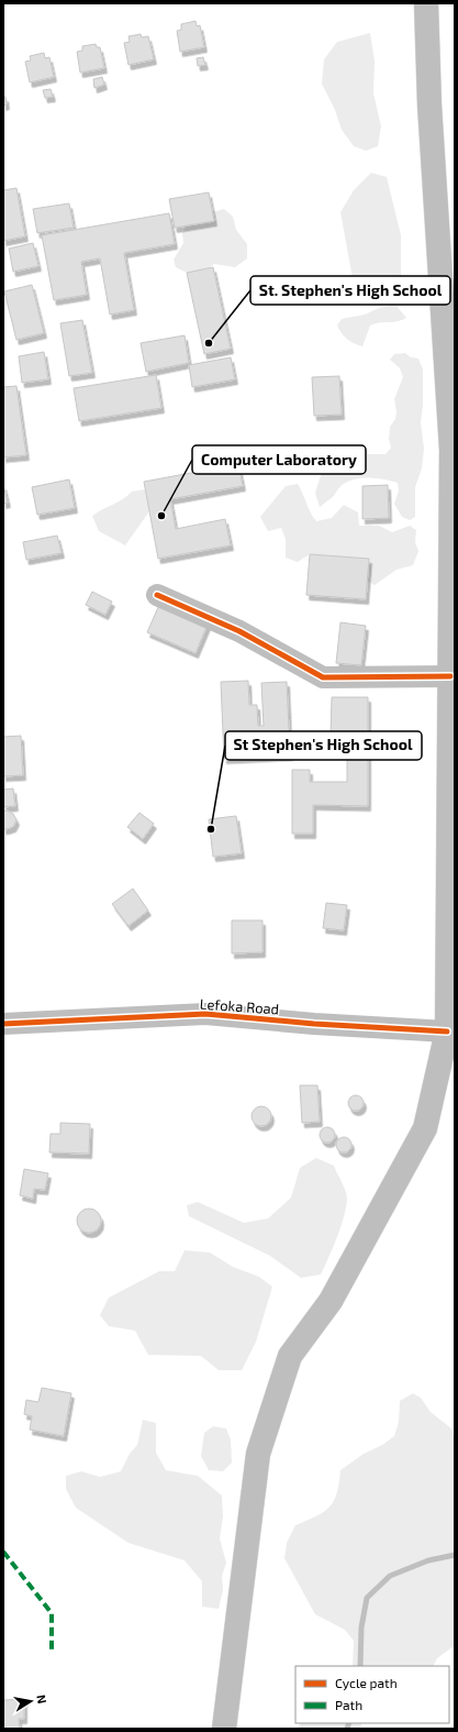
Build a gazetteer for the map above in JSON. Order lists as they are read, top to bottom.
{
  "streets": {
    "street": ["Lefoka Road"]
  },
  "places": ["St. Stephen's High School", "Computer Laboratory", "St Stephen's High School"],
  "legend": ["Cycle path", "Path"],
  "north": "right"
}
